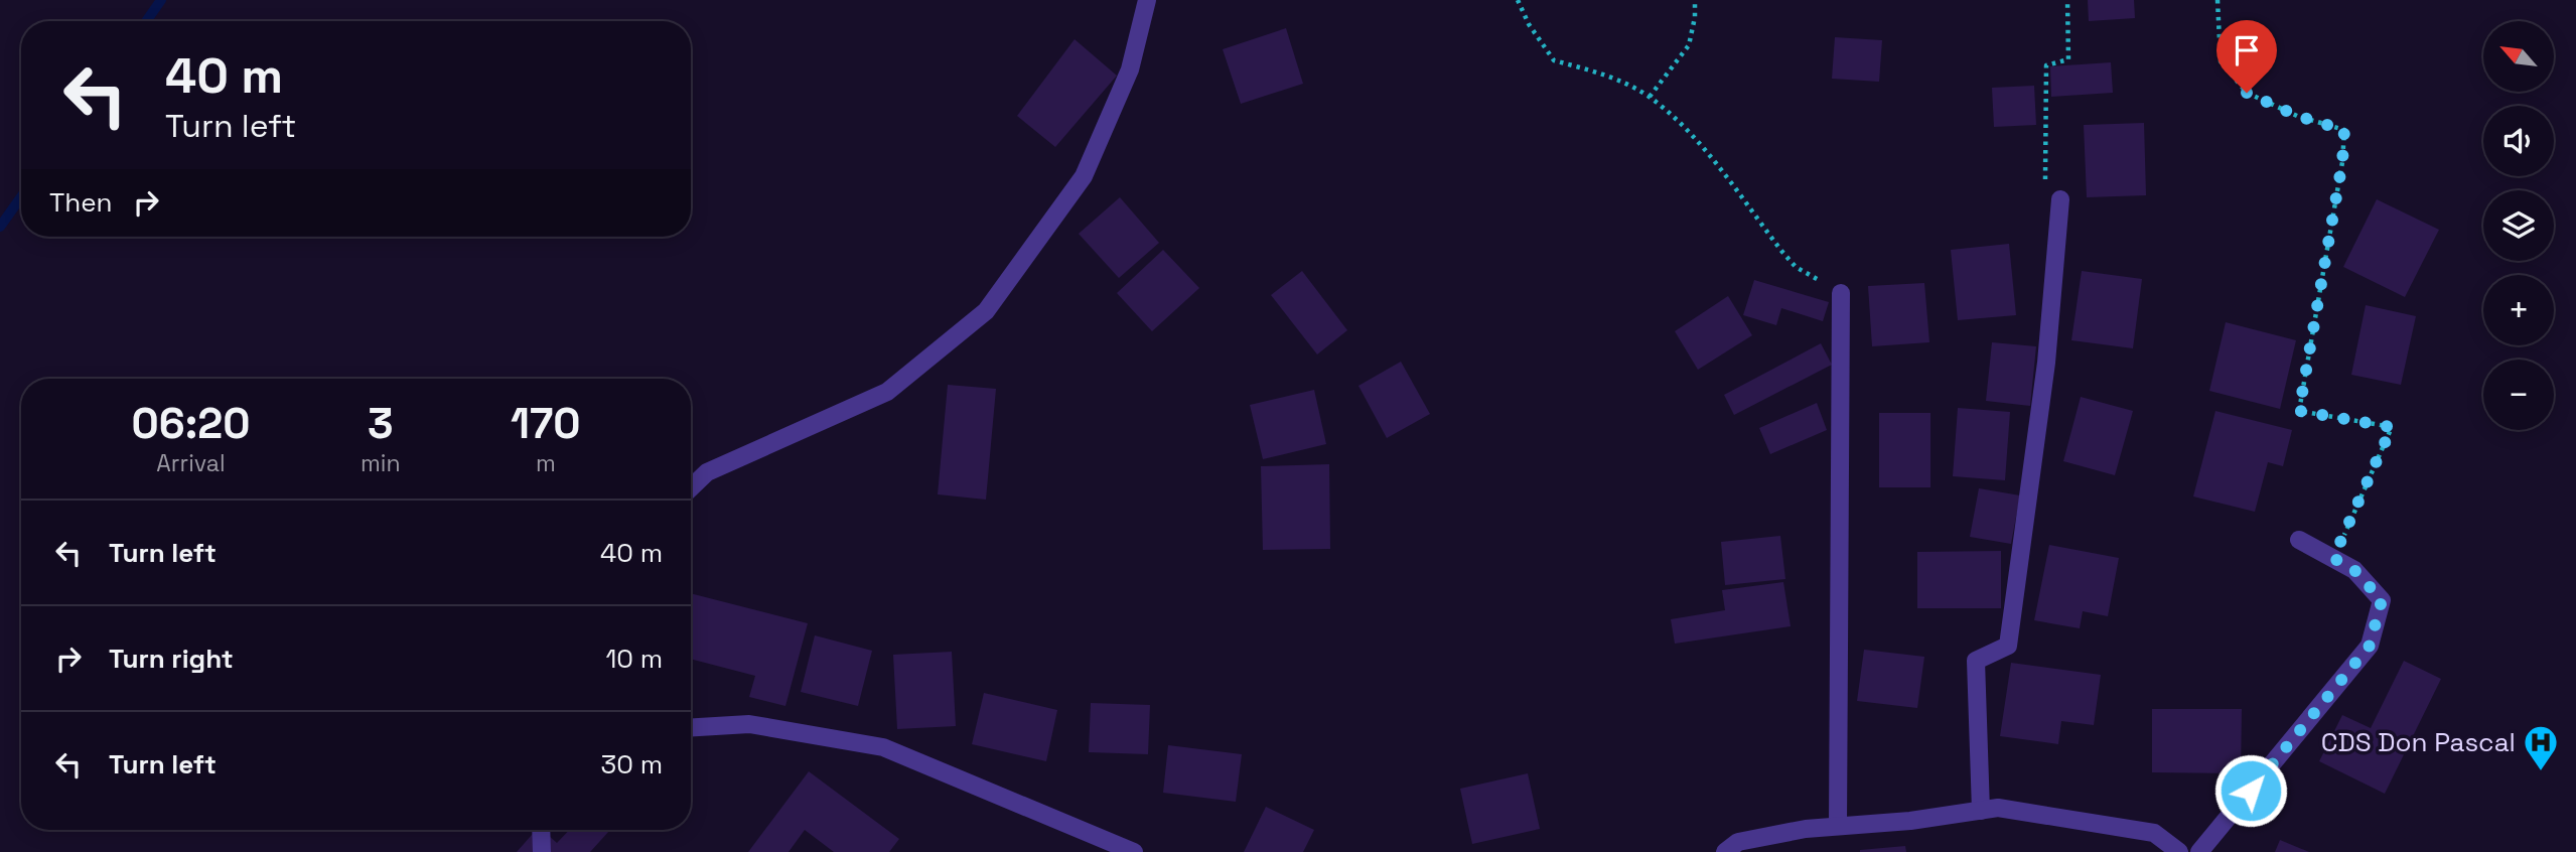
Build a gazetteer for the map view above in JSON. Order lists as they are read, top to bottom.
{
  "places": {
    "hospital": ["CDS Don Pascal"]
  },
  "north": "top left",
  "page": {
    "map_buttons": ["+", "−"],
    "turn": ["40 m", "Turn left"],
    "then": "Then",
    "eta": [
      "06:20",
      "Arrival",
      "3",
      "min",
      "170",
      "m"
    ],
    "list": [
      {
        "name": "Turn left",
        "value": "40 m"
      },
      {
        "name": "Turn right",
        "value": "10 m"
      },
      {
        "name": "Turn left",
        "value": "30 m"
      }
    ]
  }
}
